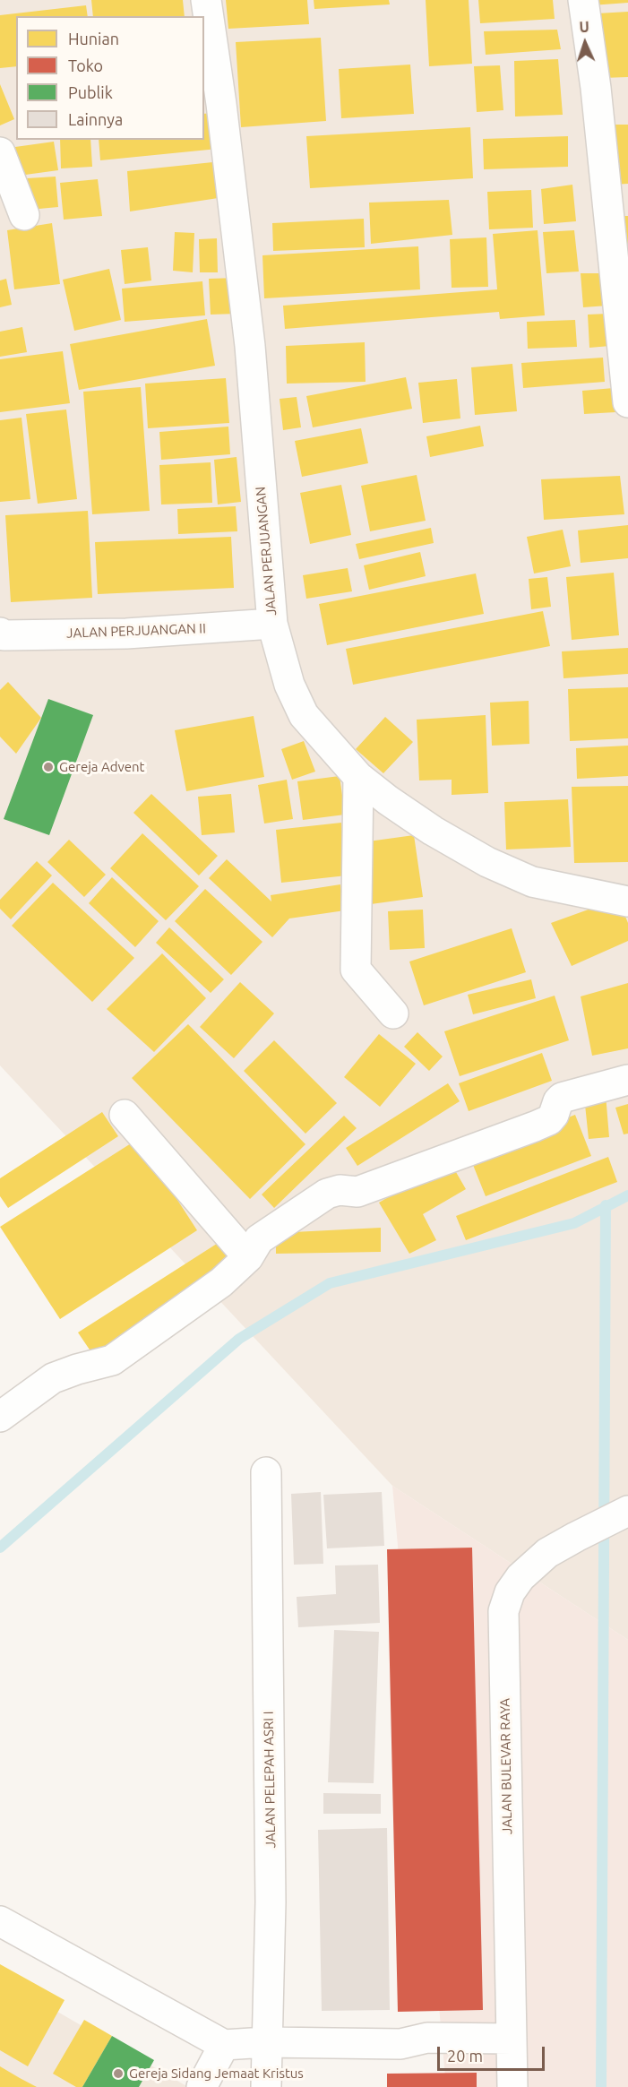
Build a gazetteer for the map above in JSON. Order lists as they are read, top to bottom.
{
  "streets": {
    "street": [
      "JALAN PERJUANGAN",
      "JALAN PERJUANGAN II",
      "JALAN BULEVAR RAYA",
      "JALAN PELEPAH ASRI I"
    ]
  },
  "crossings": [
    ["JALAN PERJUANGAN", "JALAN PERJUANGAN II"]
  ],
  "places": ["Gereja Advent", "Gereja Sidang Jemaat Kristus"],
  "legend": [
    "Hunian",
    "Toko",
    "Publik",
    "Lainnya"
  ],
  "scale_bar": "20 m",
  "north": "top"
}
